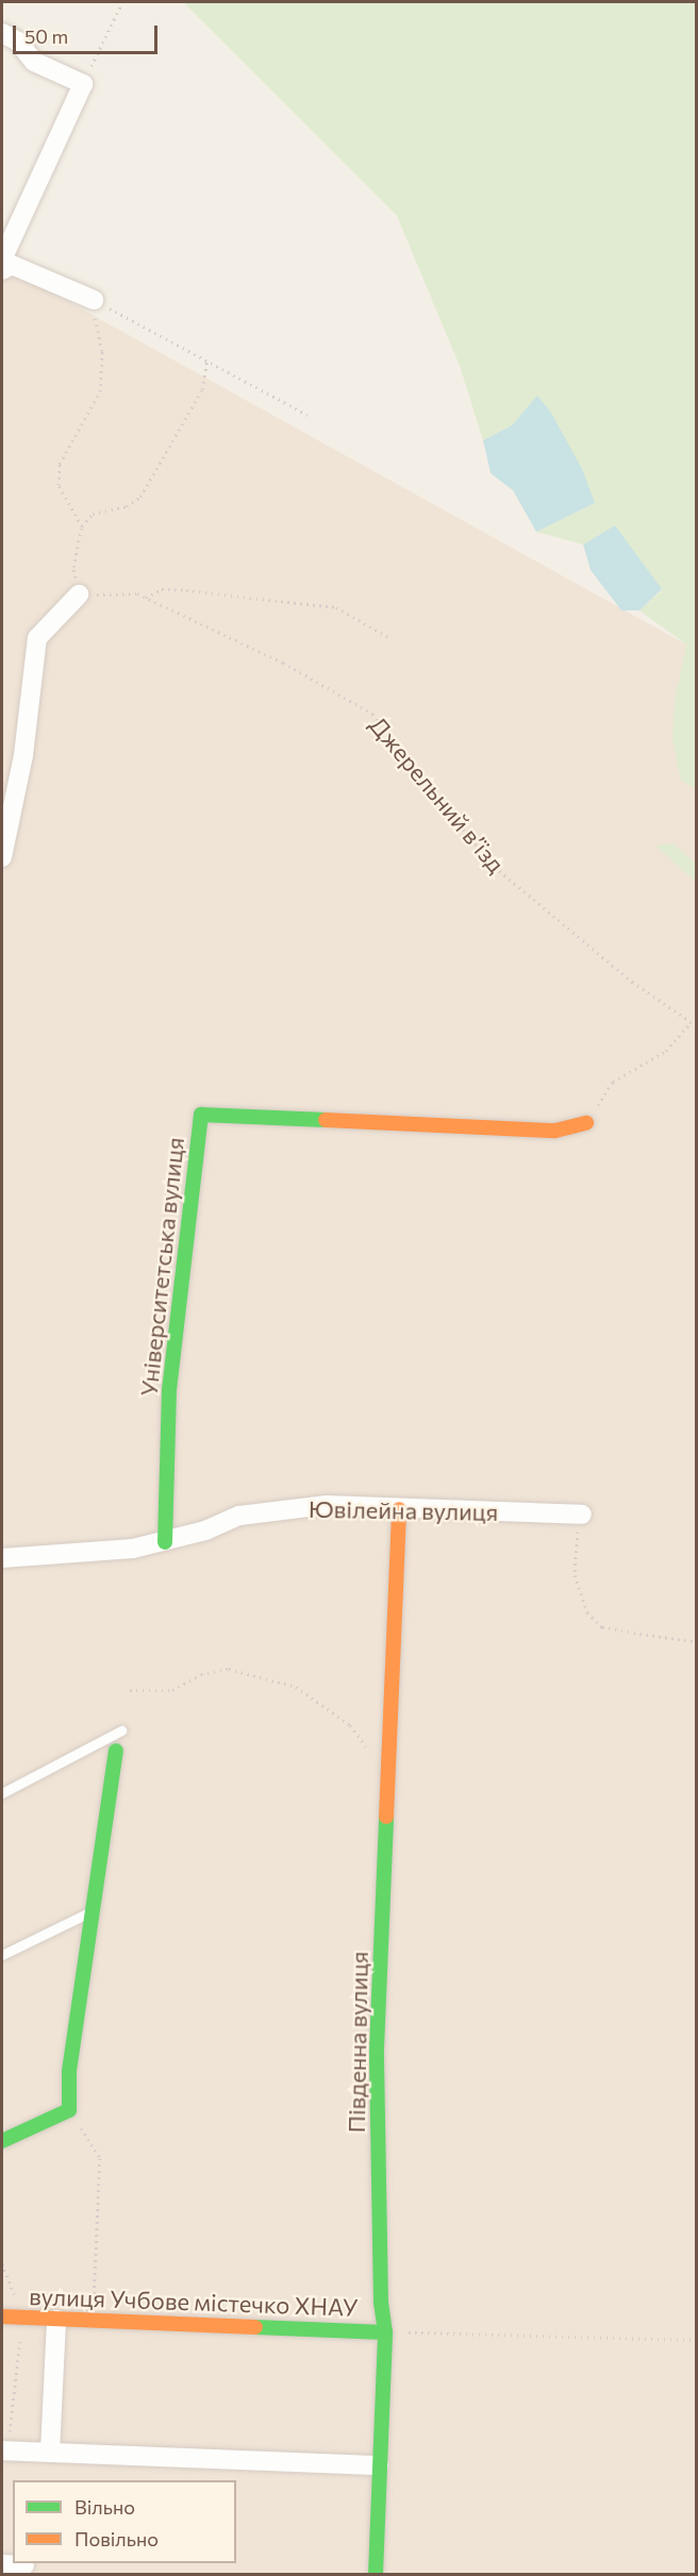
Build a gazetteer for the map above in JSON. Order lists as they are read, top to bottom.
{
  "streets": {
    "street": [
      "Університетська вулиця",
      "Ювілейна вулиця",
      "Південна вулиця",
      "вулиця Учбове містечко ХНАУ"
    ],
    "path": ["Джерельний в’їзд"]
  },
  "crossings": [
    ["Університетська вулиця", "Ювілейна вулиця"],
    ["Ювілейна вулиця", "Південна вулиця"],
    ["Південна вулиця", "вулиця Учбове містечко ХНАУ"]
  ],
  "legend": ["Вільно", "Повільно"],
  "scale_bar": "50 m"
}
